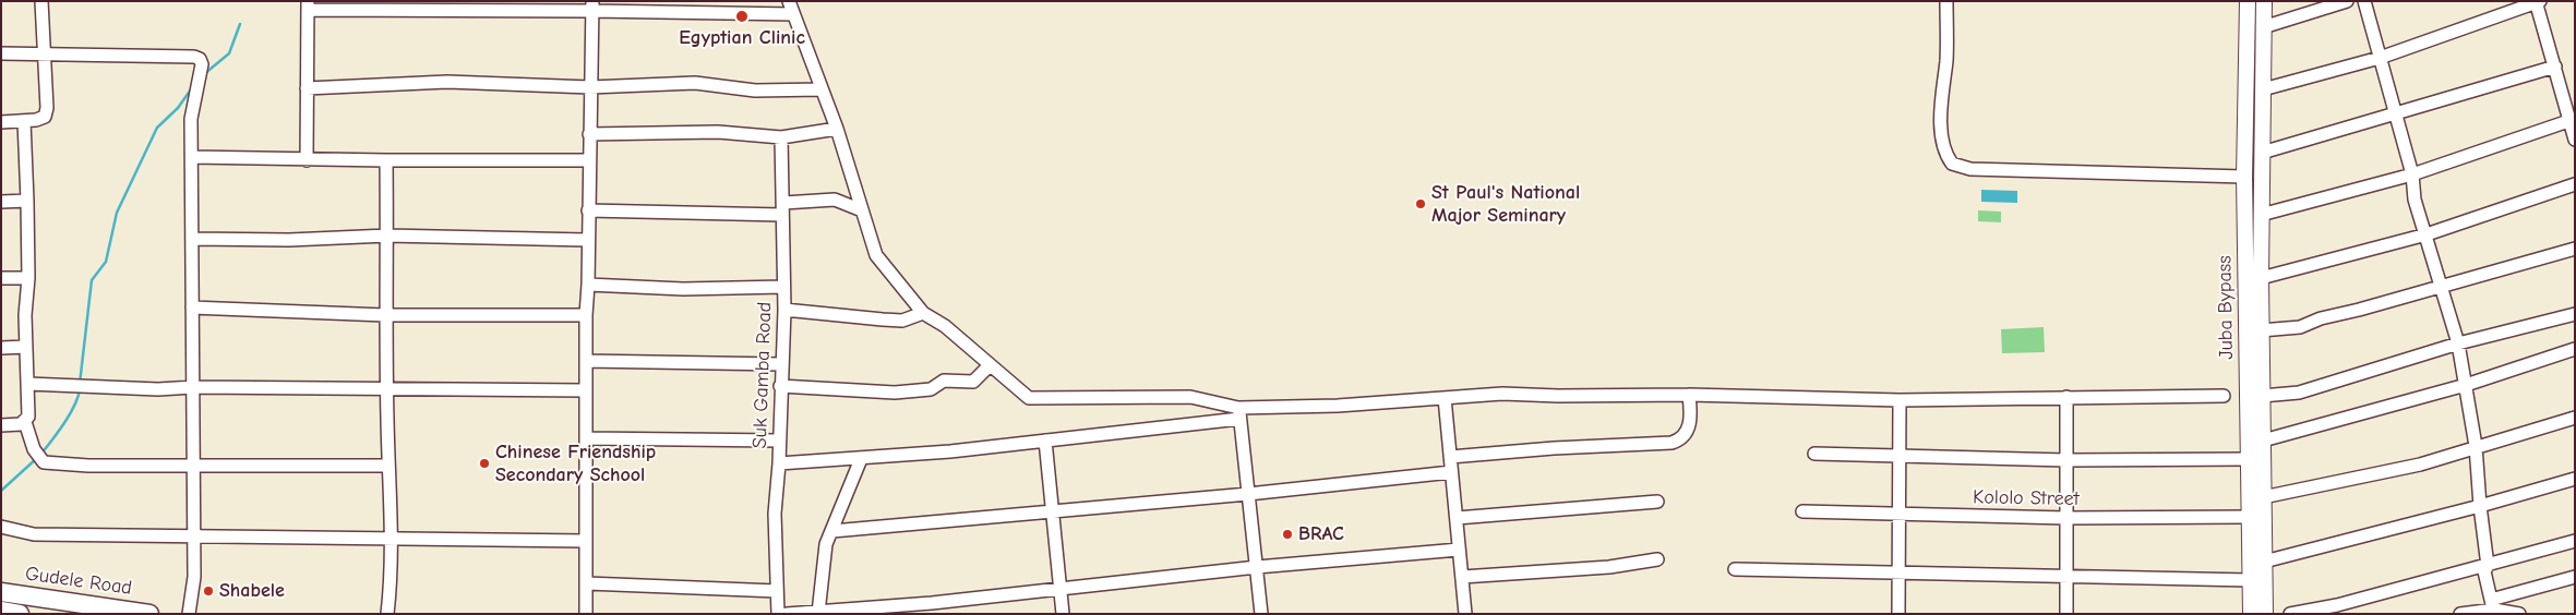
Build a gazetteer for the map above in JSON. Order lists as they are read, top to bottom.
{
  "streets": {
    "highway": ["Gudele Road"],
    "main road": ["Juba Bypass"],
    "street": ["Suk Gamba Road", "Kololo Street"]
  },
  "crossings": [
    ["Juba Bypass", "Kololo Street"]
  ],
  "places": [
    "Egyptian Clinic",
    "St Paul's National Major Seminary",
    "Chinese Friendship Secondary School",
    "BRAC",
    "Shabele"
  ]
}
